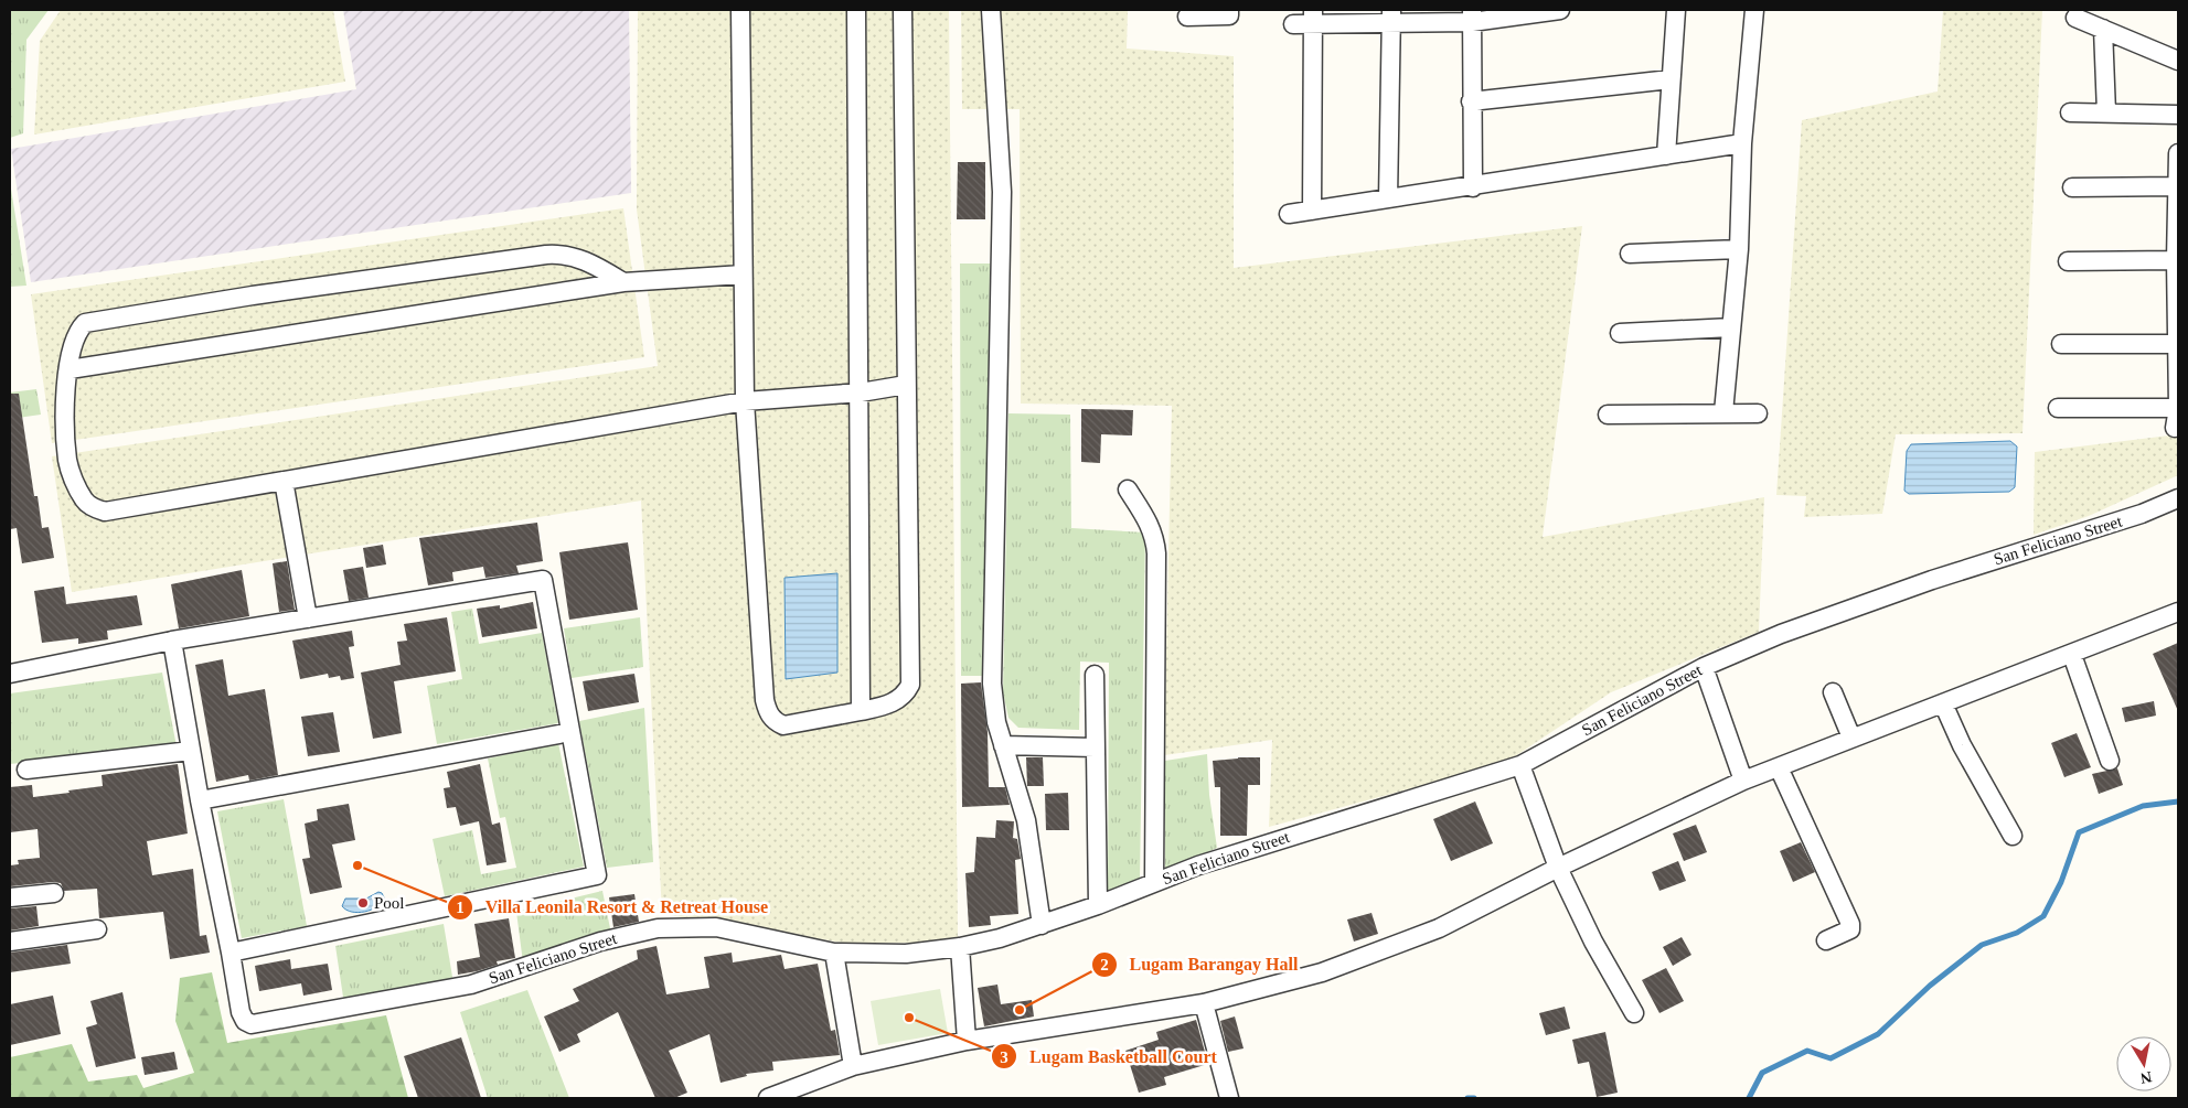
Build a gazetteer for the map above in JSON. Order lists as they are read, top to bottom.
{
  "streets": {
    "street": ["San Feliciano Street"]
  },
  "places": [
    "Villa Leonila Resort & Retreat House",
    "Pool",
    "Lugam Barangay Hall",
    "Lugam Basketball Court"
  ],
  "north": "bottom"
}
